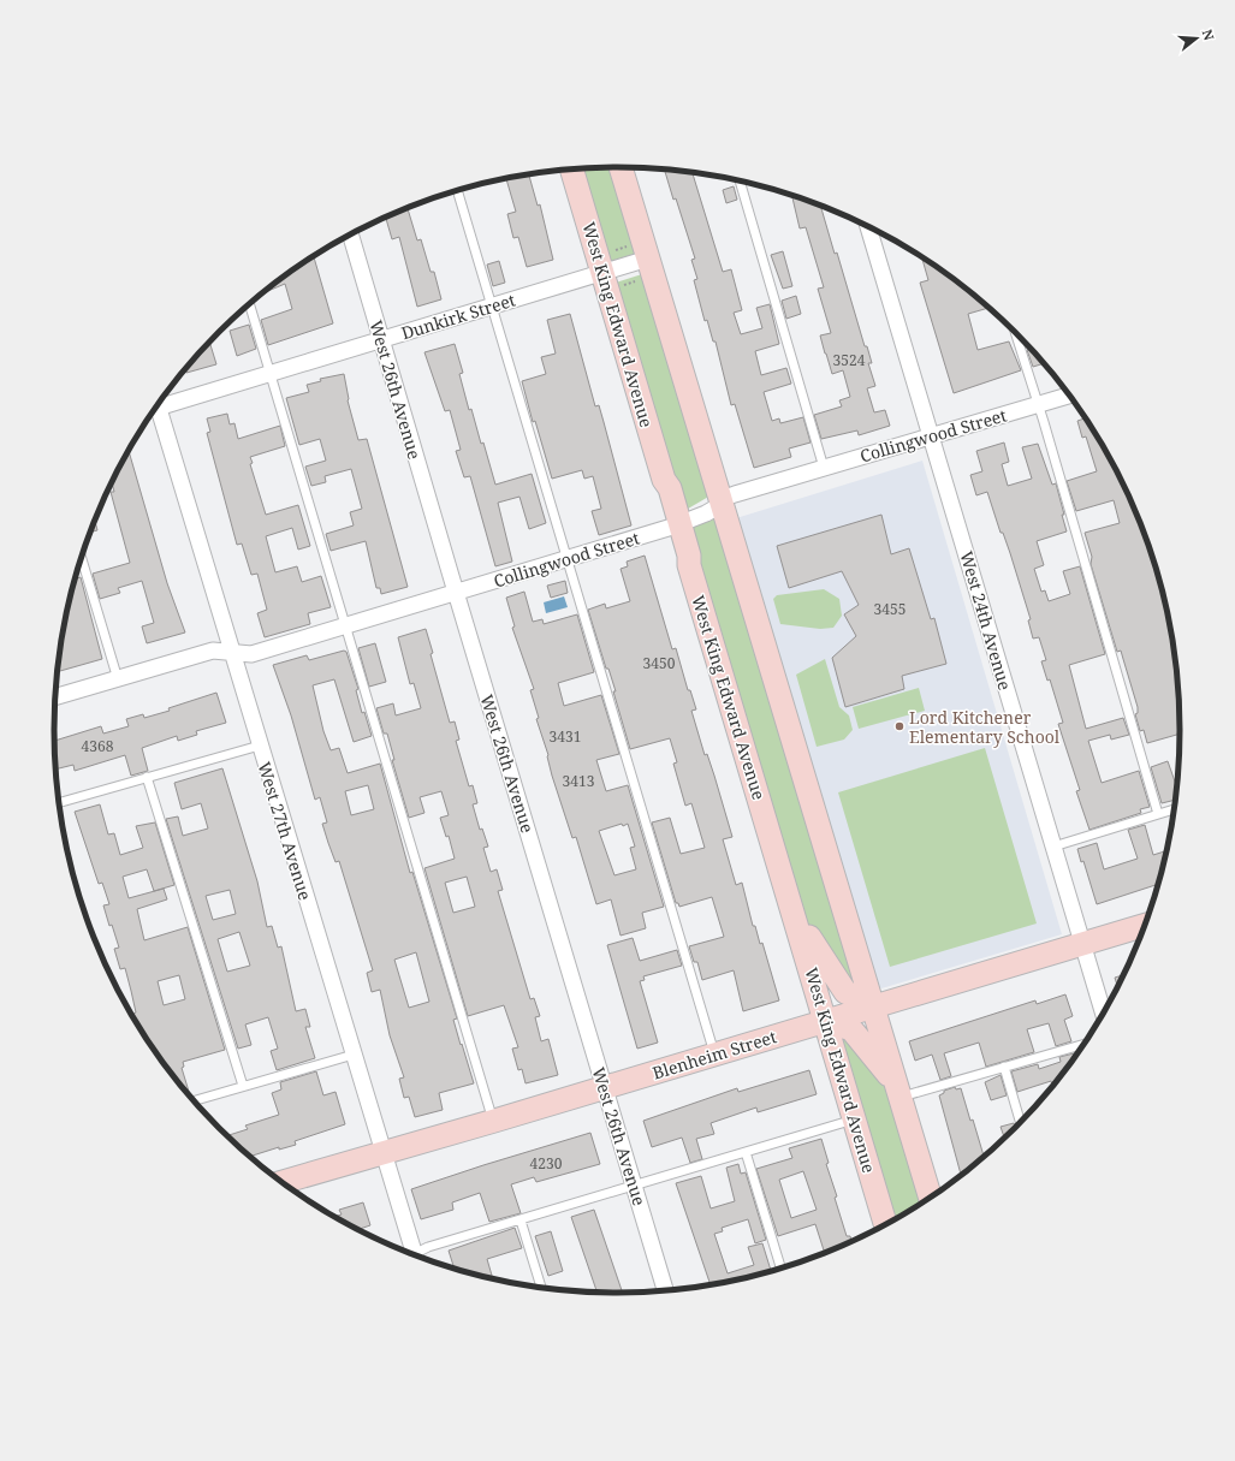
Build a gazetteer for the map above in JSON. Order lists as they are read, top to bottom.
{
  "streets": {
    "main road": ["West King Edward Avenue", "Blenheim Street"],
    "street": [
      "Dunkirk Street",
      "West 26th Avenue",
      "Collingwood Street",
      "West 24th Avenue",
      "West 27th Avenue"
    ]
  },
  "crossings": [
    ["Dunkirk Street", "West King Edward Avenue"],
    ["Dunkirk Street", "West 26th Avenue"],
    ["West King Edward Avenue", "Collingwood Street"],
    ["West King Edward Avenue", "Blenheim Street"],
    ["West 26th Avenue", "Collingwood Street"],
    ["West 26th Avenue", "Blenheim Street"],
    ["Collingwood Street", "West 24th Avenue"],
    ["Collingwood Street", "West 27th Avenue"],
    ["West 24th Avenue", "Blenheim Street"],
    ["West 27th Avenue", "Blenheim Street"]
  ],
  "places": ["Lord Kitchener Elementary School"],
  "house_numbers": [
    "3524",
    "3455",
    "3450",
    "3431",
    "4368",
    "3413",
    "4230"
  ],
  "north": "right"
}
